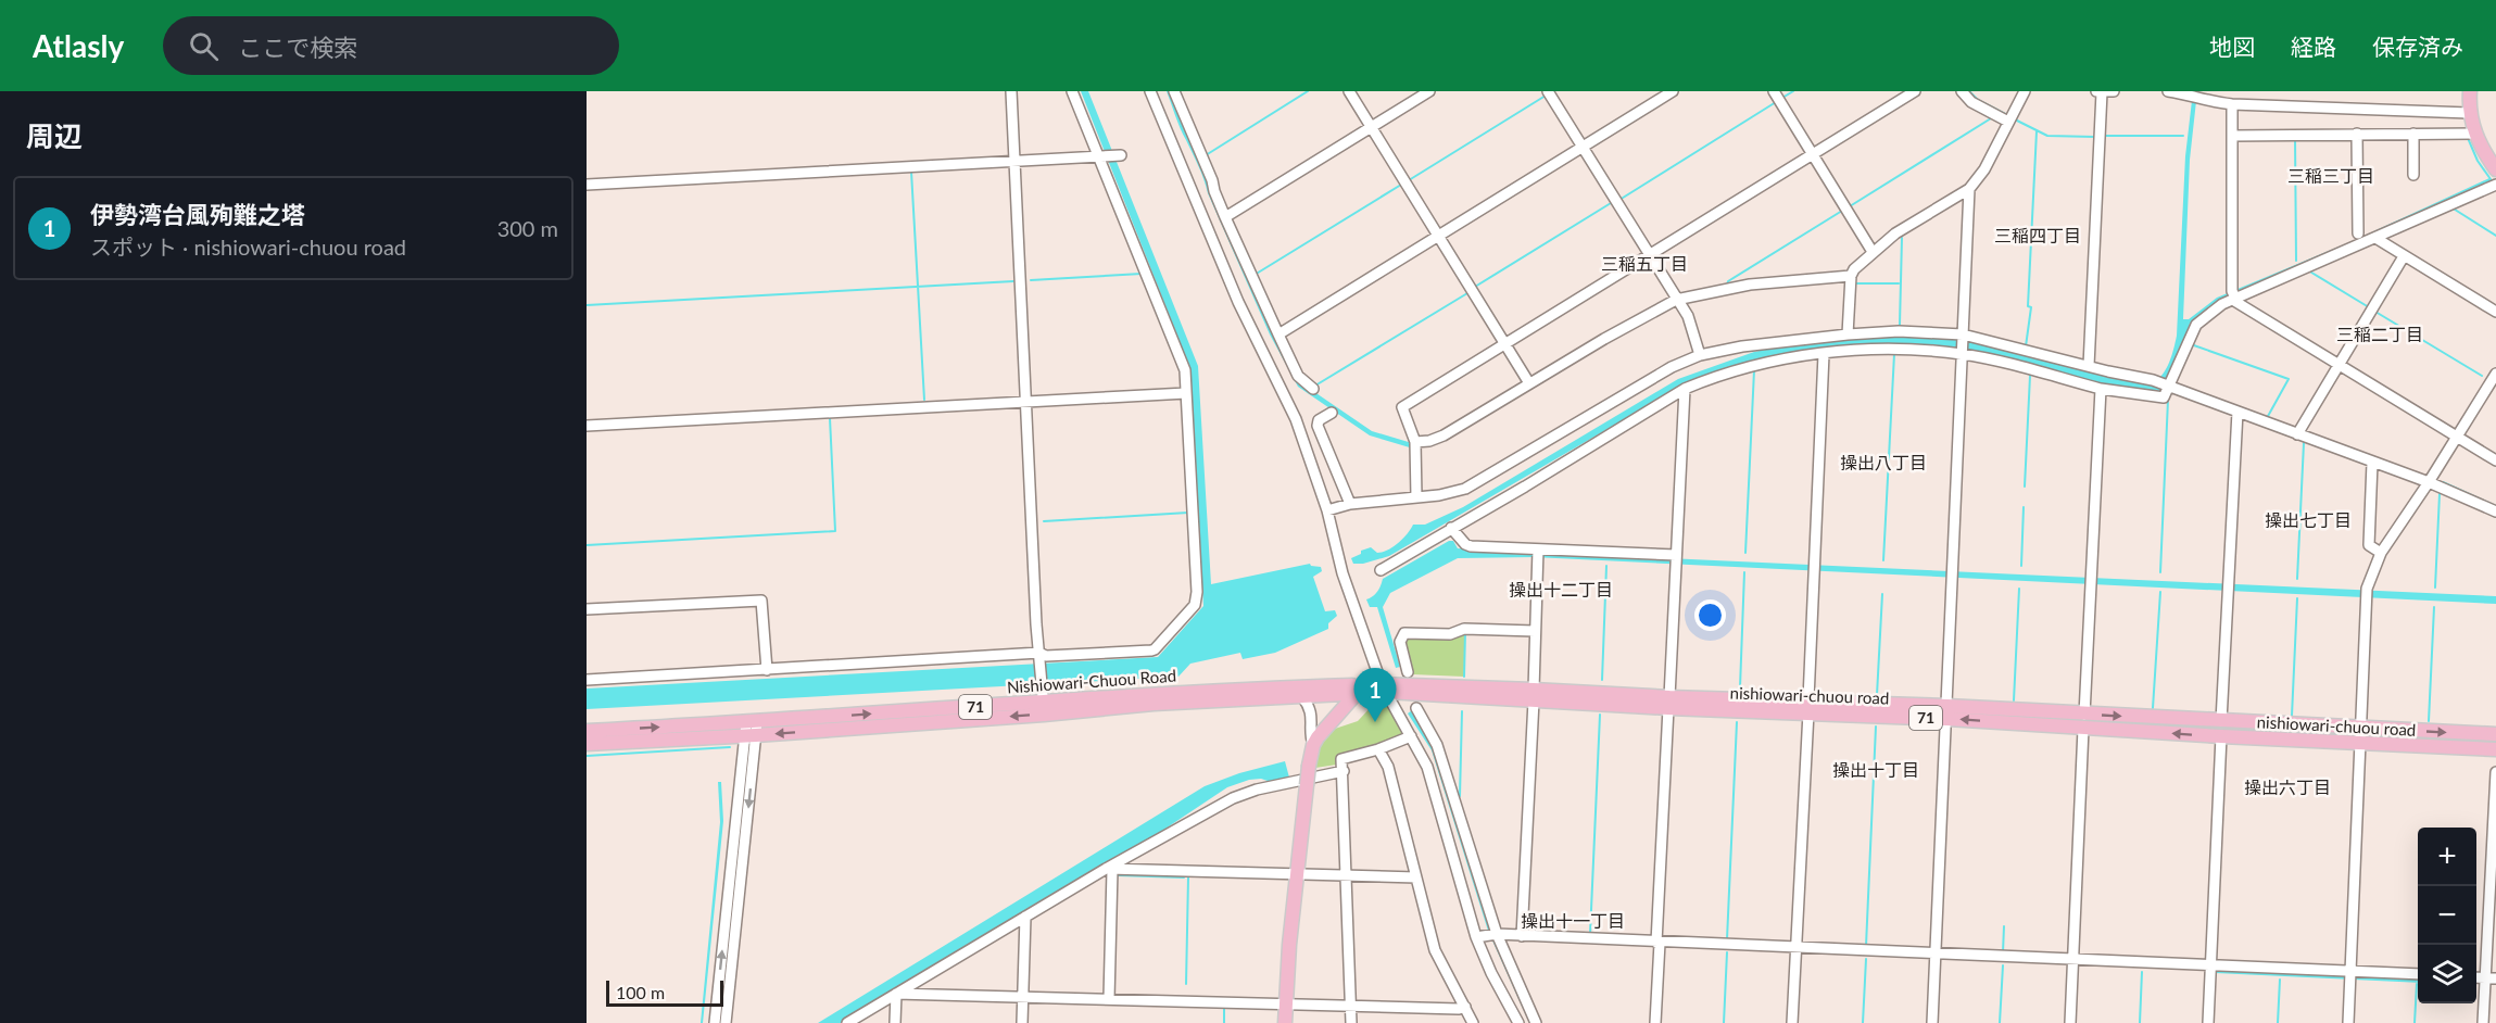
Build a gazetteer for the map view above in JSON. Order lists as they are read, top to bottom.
{
  "streets": {
    "main road": ["Nishiowari-Chuou Road", "nishiowari-chuou road", "71"]
  },
  "crossings": [
    ["Nishiowari-Chuou Road", "nishiowari-chuou road"]
  ],
  "districts": [
    "三稲三丁目",
    "三稲四丁目",
    "三稲五丁目",
    "三稲二丁目",
    "操出八丁目",
    "操出七丁目",
    "操出十二丁目",
    "操出十丁目",
    "操出六丁目",
    "操出十一丁目"
  ],
  "scale_bar": "100 m",
  "page": {
    "header": "Atlasly",
    "search": "ここで検索",
    "nav": ["地図", "経路", "保存済み"],
    "heading": "周辺",
    "list": [
      {
        "mark": "1",
        "name": "伊勢湾台風殉難之塔",
        "note": "スポット · nishiowari-chuou road",
        "value": "300 m"
      }
    ],
    "pins": "1",
    "map_buttons": ["+", "−"],
    "scale": "100 m"
  }
}
